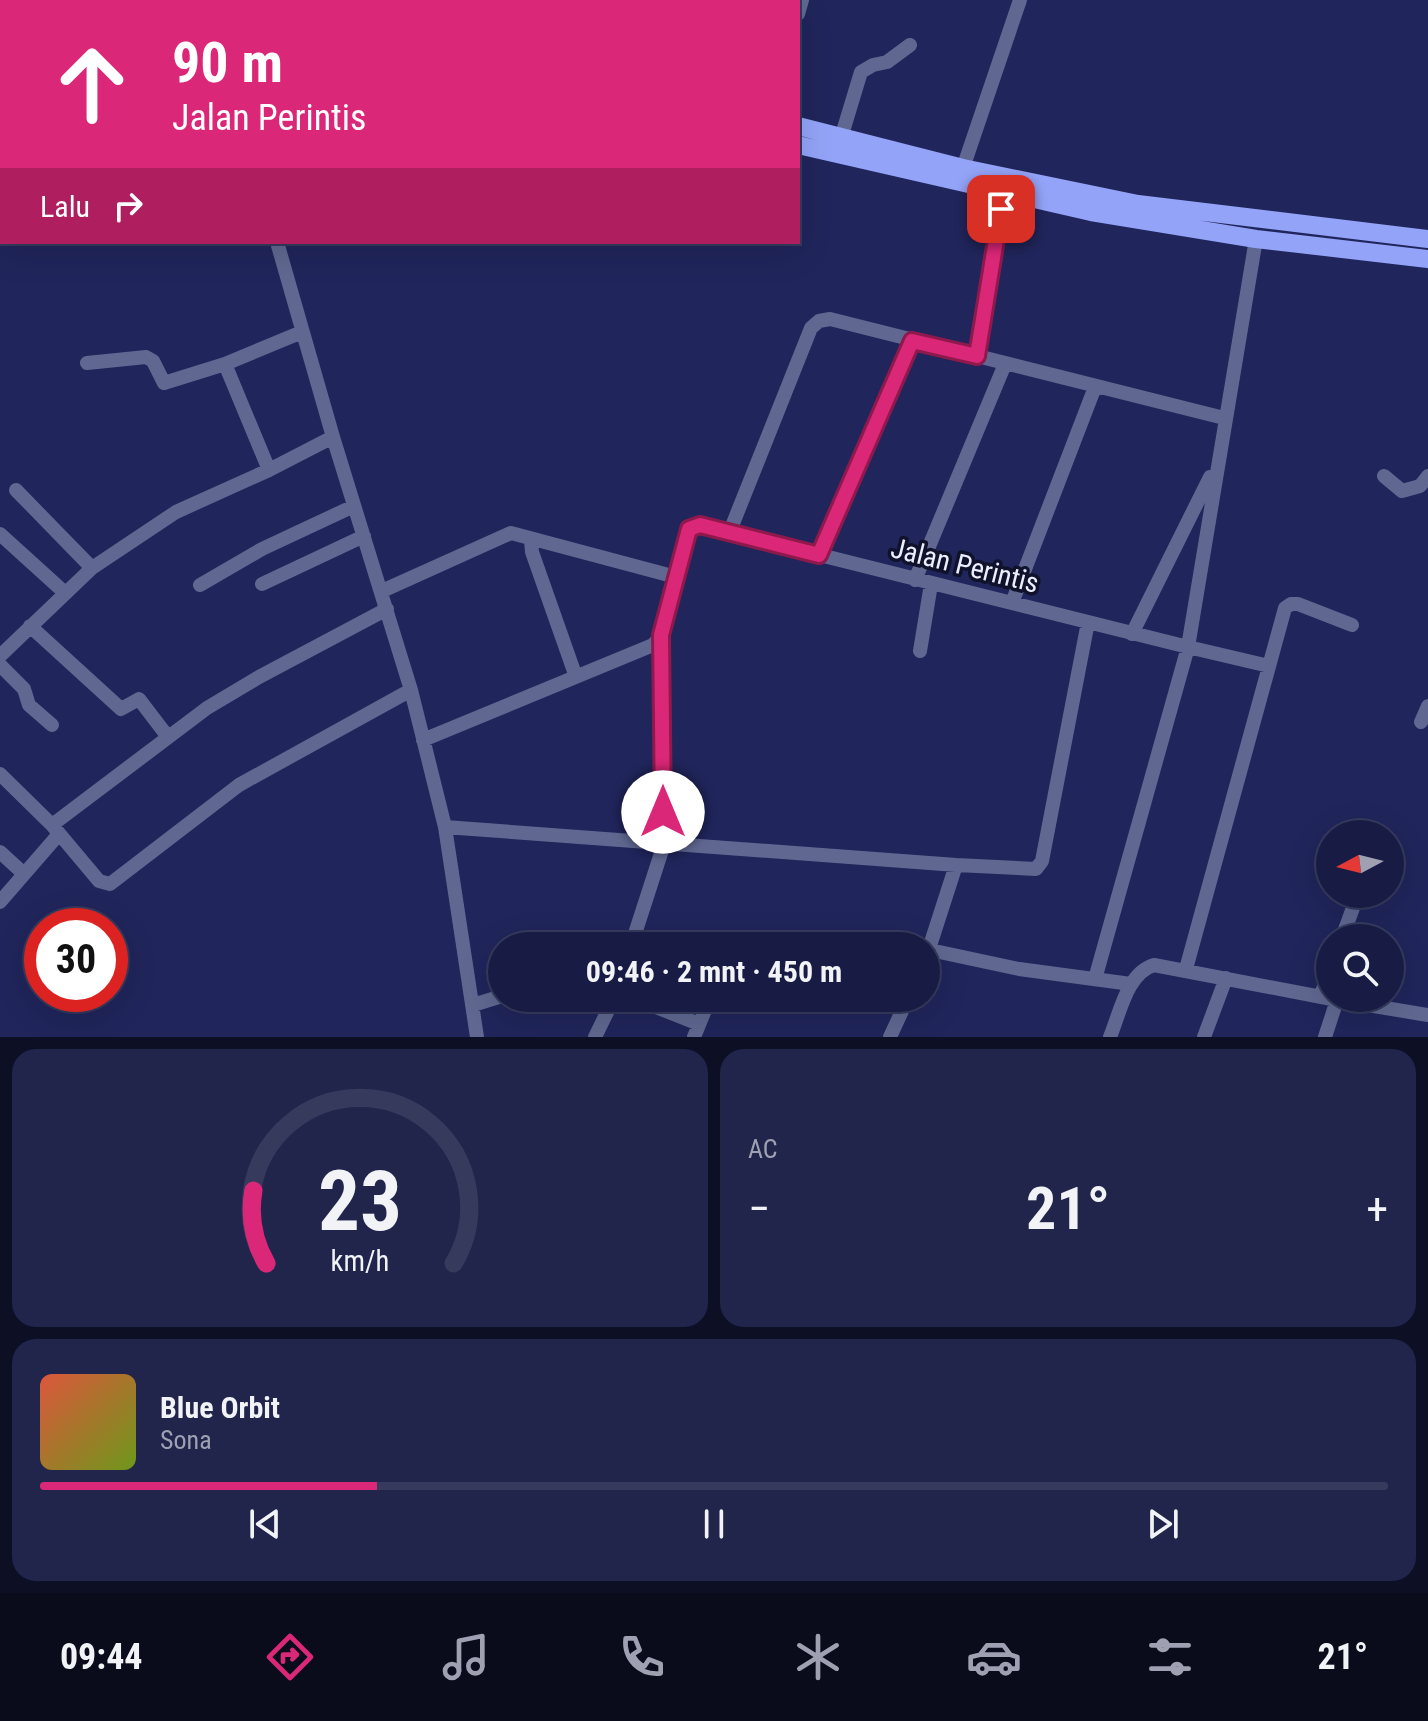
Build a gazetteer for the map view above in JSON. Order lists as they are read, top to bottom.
{
  "streets": {
    "street": ["Jalan Perintis"]
  },
  "north": "left",
  "page": {
    "turn": ["90 m", "Jalan Perintis"],
    "then": "Lalu",
    "limit": "30",
    "trip": "09:46 · 2 mnt · 450 m",
    "tile": "AC",
    "heat": ["−", "21°", "+"],
    "song": ["Blue Orbit", "Sona"],
    "tabs": ["09:44", "21°"],
    "gauge": ["23", "km/h"]
  }
}
